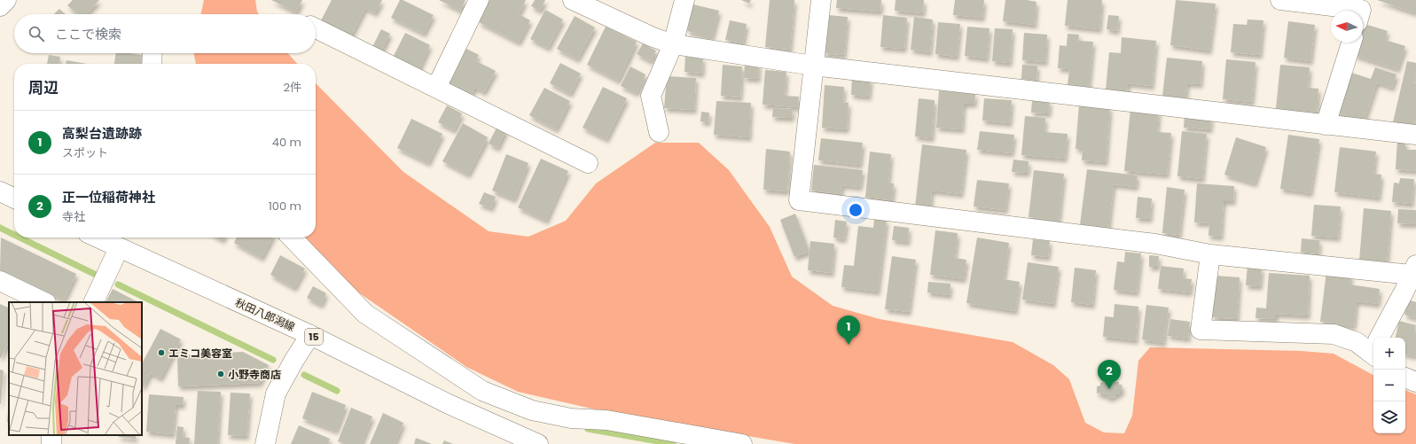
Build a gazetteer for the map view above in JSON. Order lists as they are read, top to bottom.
{
  "streets": {
    "street": ["秋田八郎潟線", "15"]
  },
  "places": ["エミコ美容室", "小野寺商店"],
  "north": "left",
  "page": {
    "search": "ここで検索",
    "heading": ["周辺", "2件"],
    "list": [
      {
        "mark": "1",
        "name": "高梨台遺跡跡",
        "note": "スポット",
        "value": "40 m"
      },
      {
        "mark": "2",
        "name": "正一位稲荷神社",
        "note": "寺社",
        "value": "100 m"
      }
    ],
    "pins": ["1", "2"],
    "map_buttons": ["+", "−"]
  }
}
